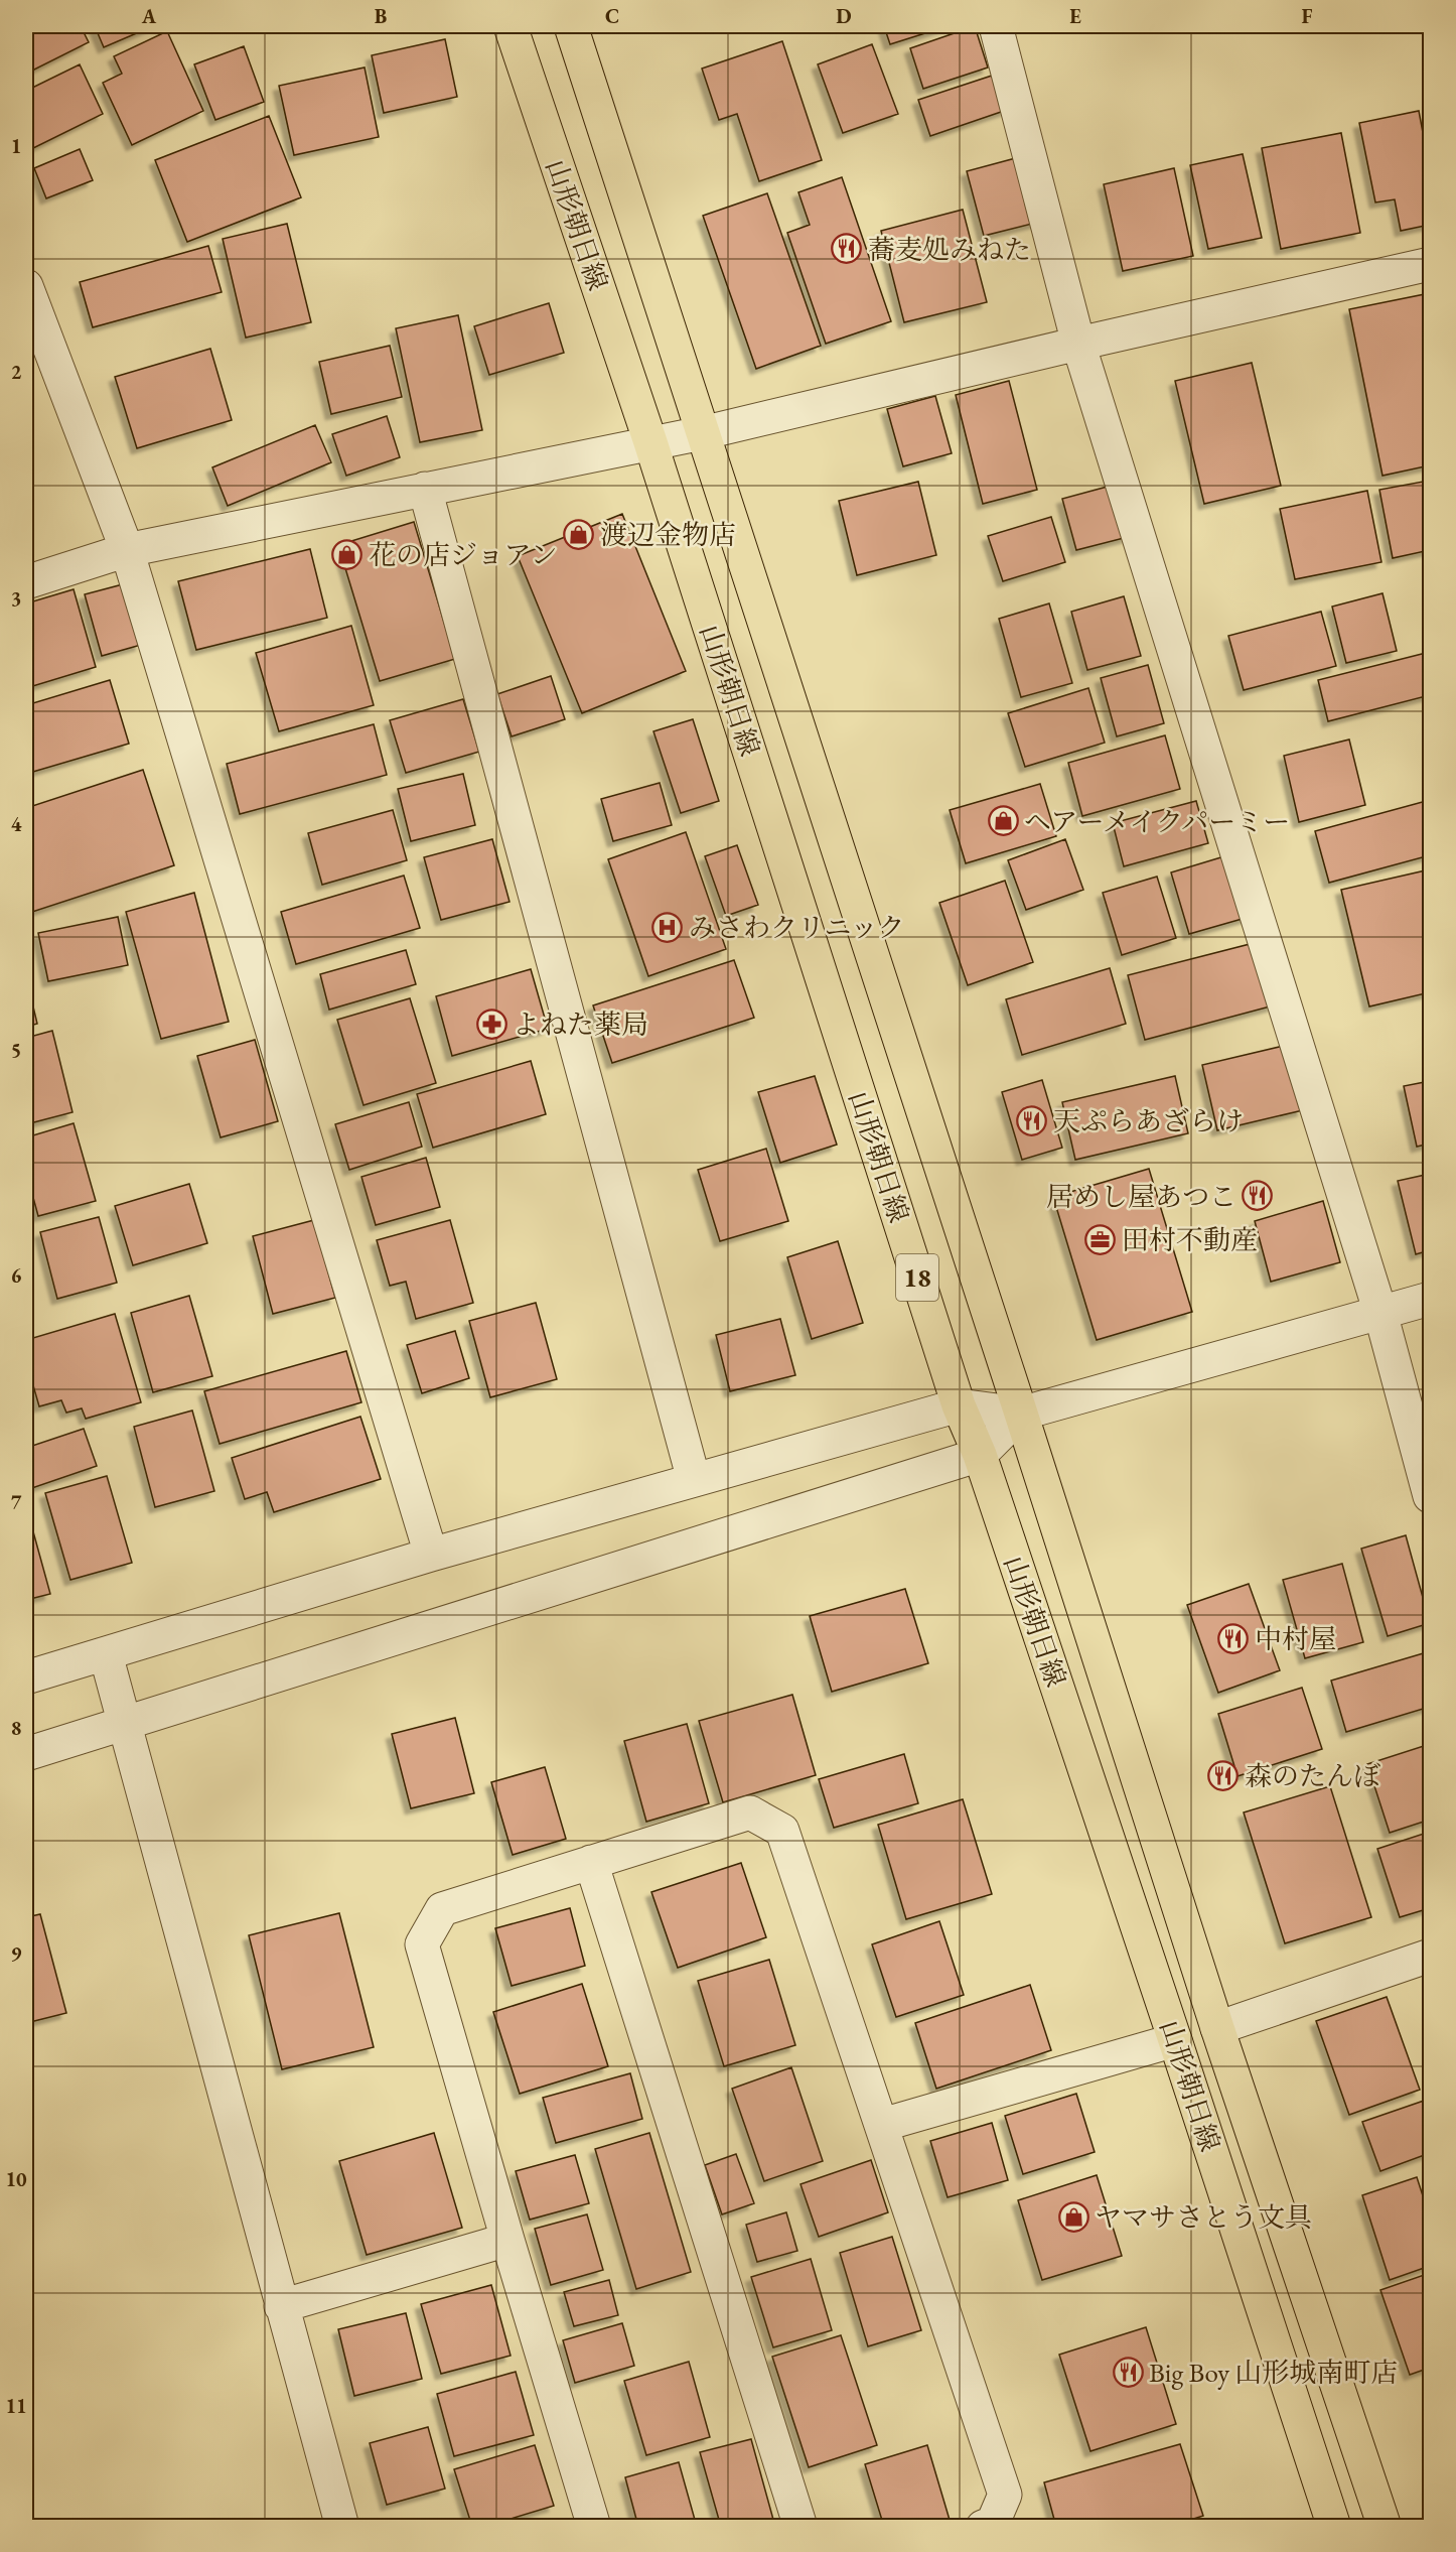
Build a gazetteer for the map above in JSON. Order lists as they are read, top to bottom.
{
  "streets": {
    "main road": ["山形朝日線", "18"]
  },
  "places": {
    "restaurant": [
      "蕎麦処みねた",
      "天ぷらあざらけ",
      "居めし屋あつこ",
      "中村屋",
      "森のたんぼ",
      "Big Boy 山形城南町店"
    ],
    "shop": [
      "渡辺金物店",
      "花の店ジョアン",
      "ヘアーメイクパーミー",
      "ヤマサさとう文具"
    ],
    "hospital": ["みさわクリニック"],
    "pharmacy": ["よねた薬局"],
    "office": ["田村不動産"]
  },
  "grid": {
    "columns": [
      "A",
      "B",
      "C",
      "D",
      "E",
      "F"
    ],
    "rows": [
      "1",
      "2",
      "3",
      "4",
      "5",
      "6",
      "7",
      "8",
      "9",
      "10",
      "11"
    ]
  }
}
